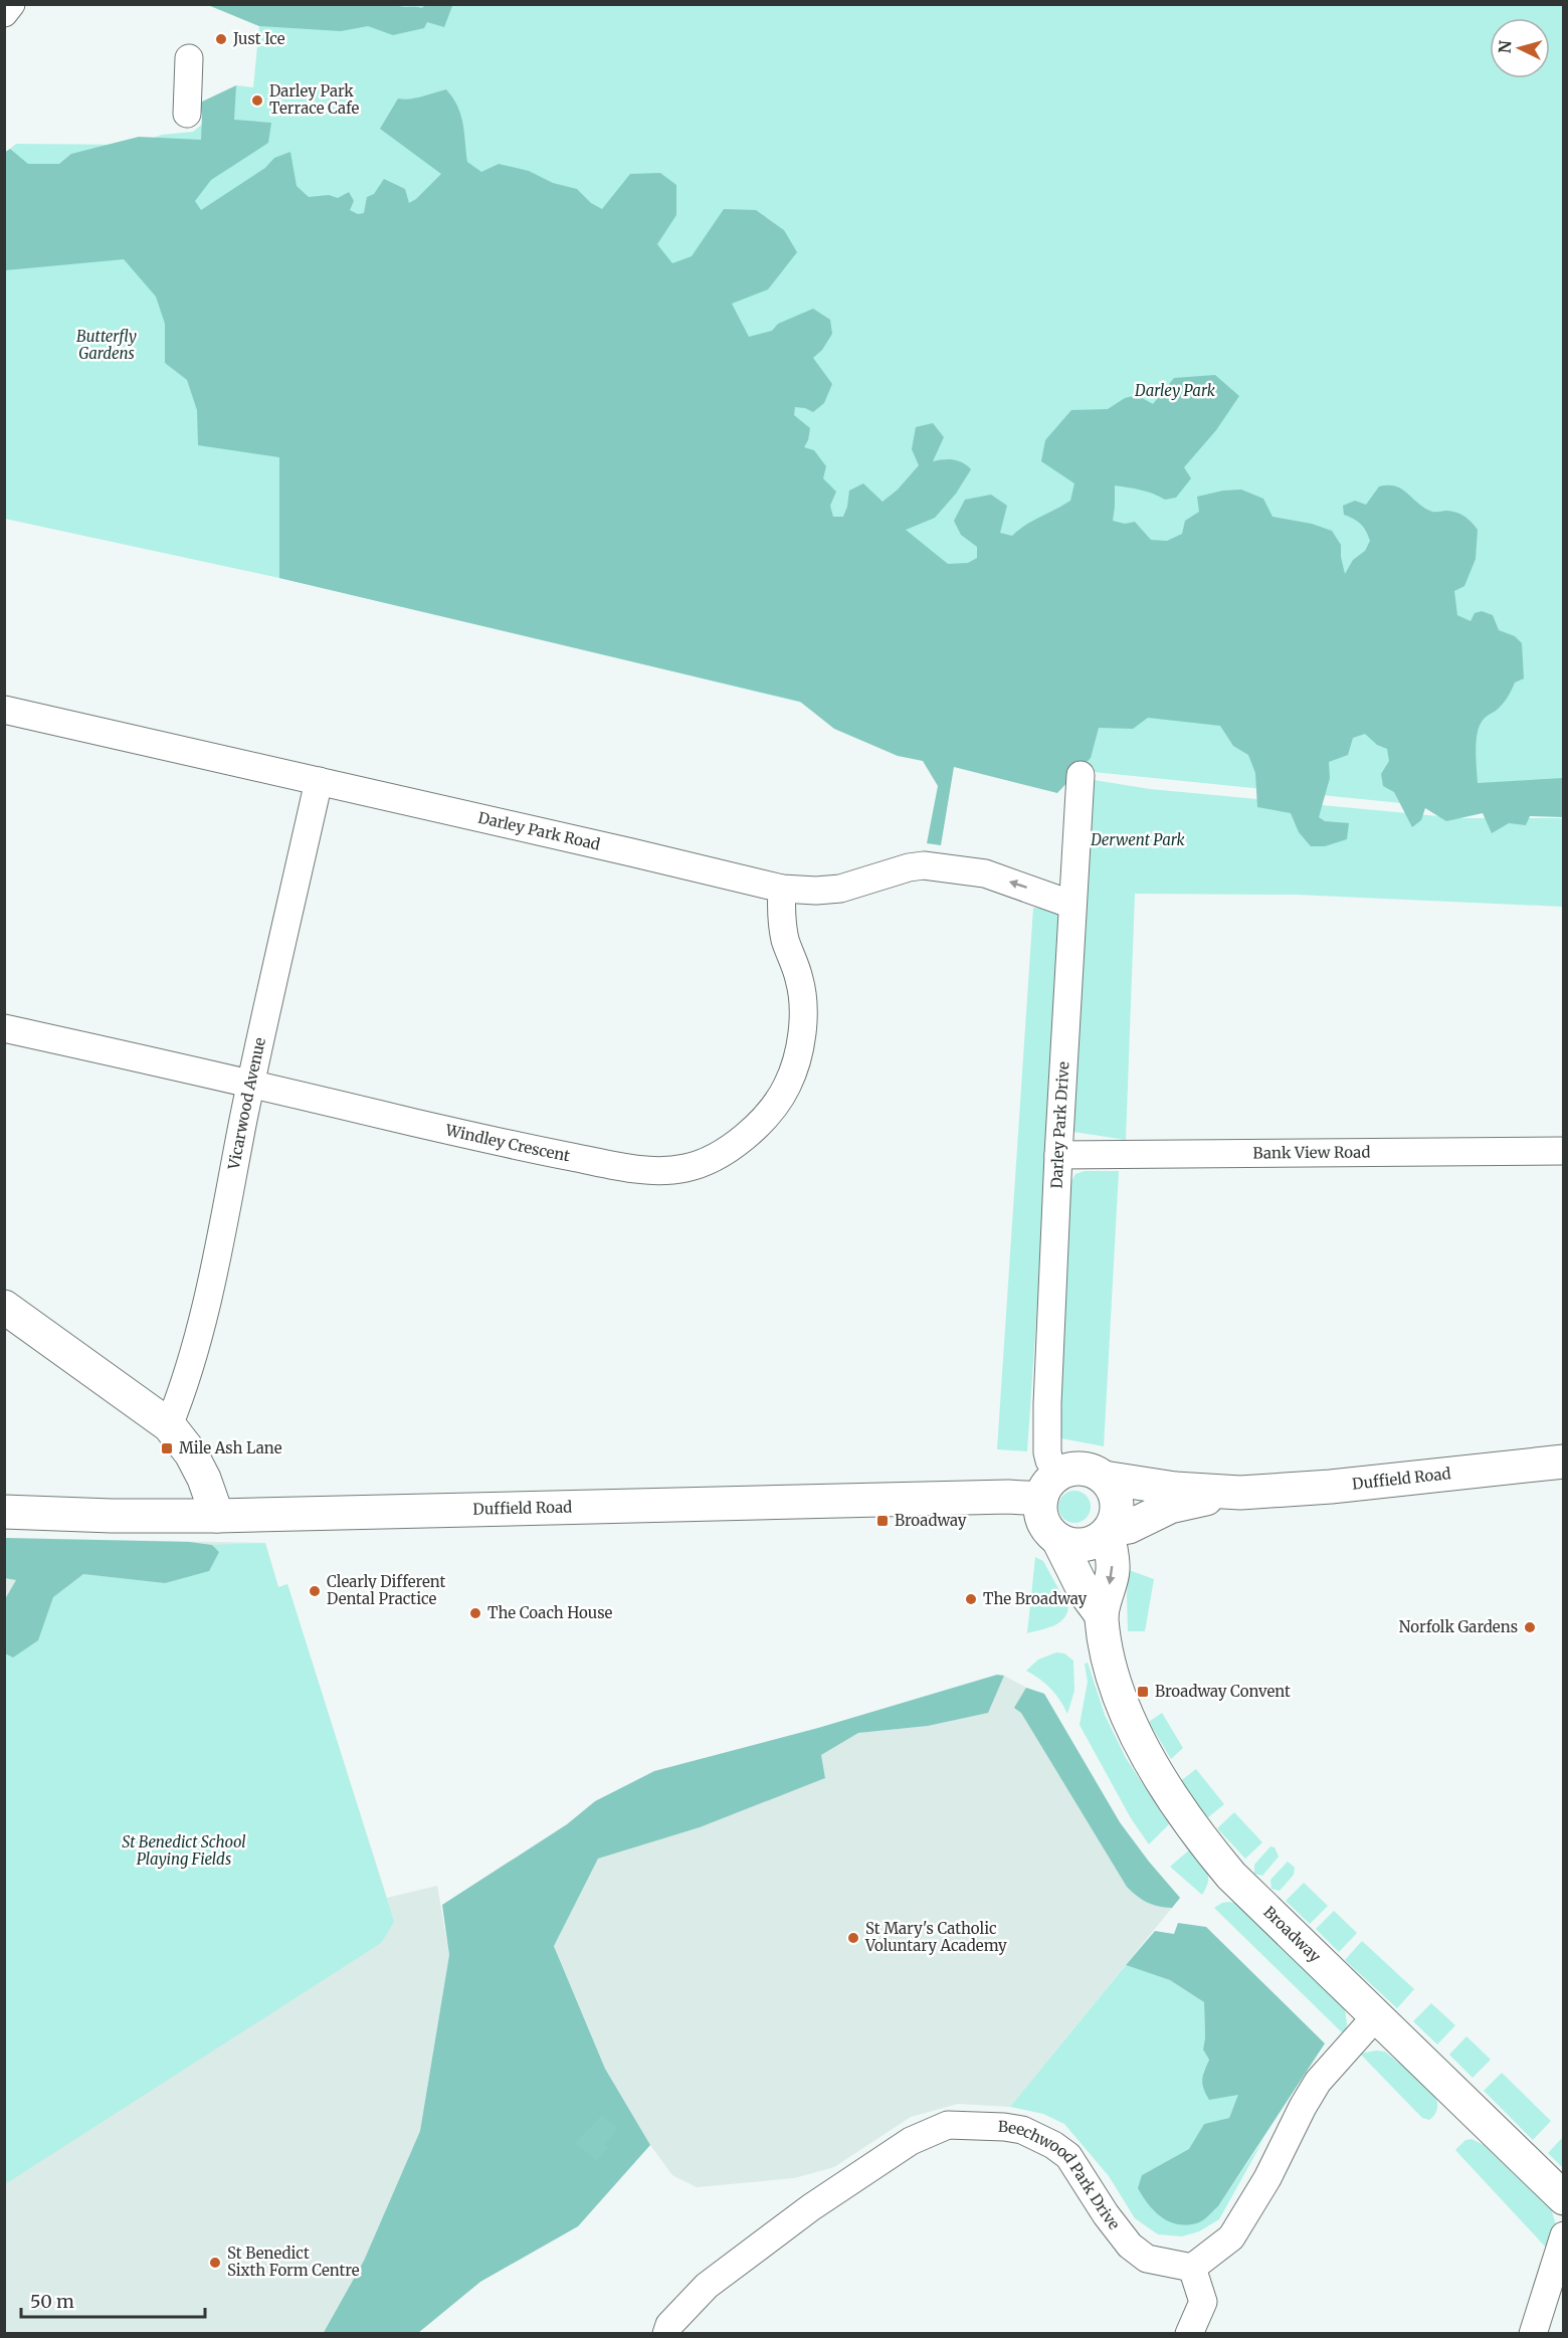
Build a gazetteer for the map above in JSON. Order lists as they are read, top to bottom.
{
  "streets": {
    "main road": ["Duffield Road", "Broadway"],
    "street": [
      "Darley Park Road",
      "Vicarwood Avenue",
      "Darley Park Drive",
      "Windley Crescent",
      "Bank View Road",
      "Beechwood Park Drive"
    ]
  },
  "crossings": [
    ["Darley Park Road", "Vicarwood Avenue"],
    ["Darley Park Road", "Darley Park Drive"],
    ["Darley Park Road", "Windley Crescent"],
    ["Vicarwood Avenue", "Windley Crescent"],
    ["Darley Park Drive", "Bank View Road"],
    ["Darley Park Drive", "Duffield Road"],
    ["Darley Park Drive", "Broadway"],
    ["Duffield Road", "Broadway"]
  ],
  "parks": [
    "Butterfly Gardens",
    "Darley Park",
    "Derwent Park",
    "St Benedict School Playing Fields"
  ],
  "places": {
    "other": [
      "Just Ice",
      "Darley Park Terrace Cafe",
      "Clearly Different Dental Practice",
      "The Broadway",
      "The Coach House",
      "Norfolk Gardens",
      "St Mary's Catholic Voluntary Academy",
      "St Benedict Sixth Form Centre"
    ],
    "transit": ["Mile Ash Lane", "Broadway", "Broadway Convent"]
  },
  "scale_bar": "50 m",
  "north": "left"
}
